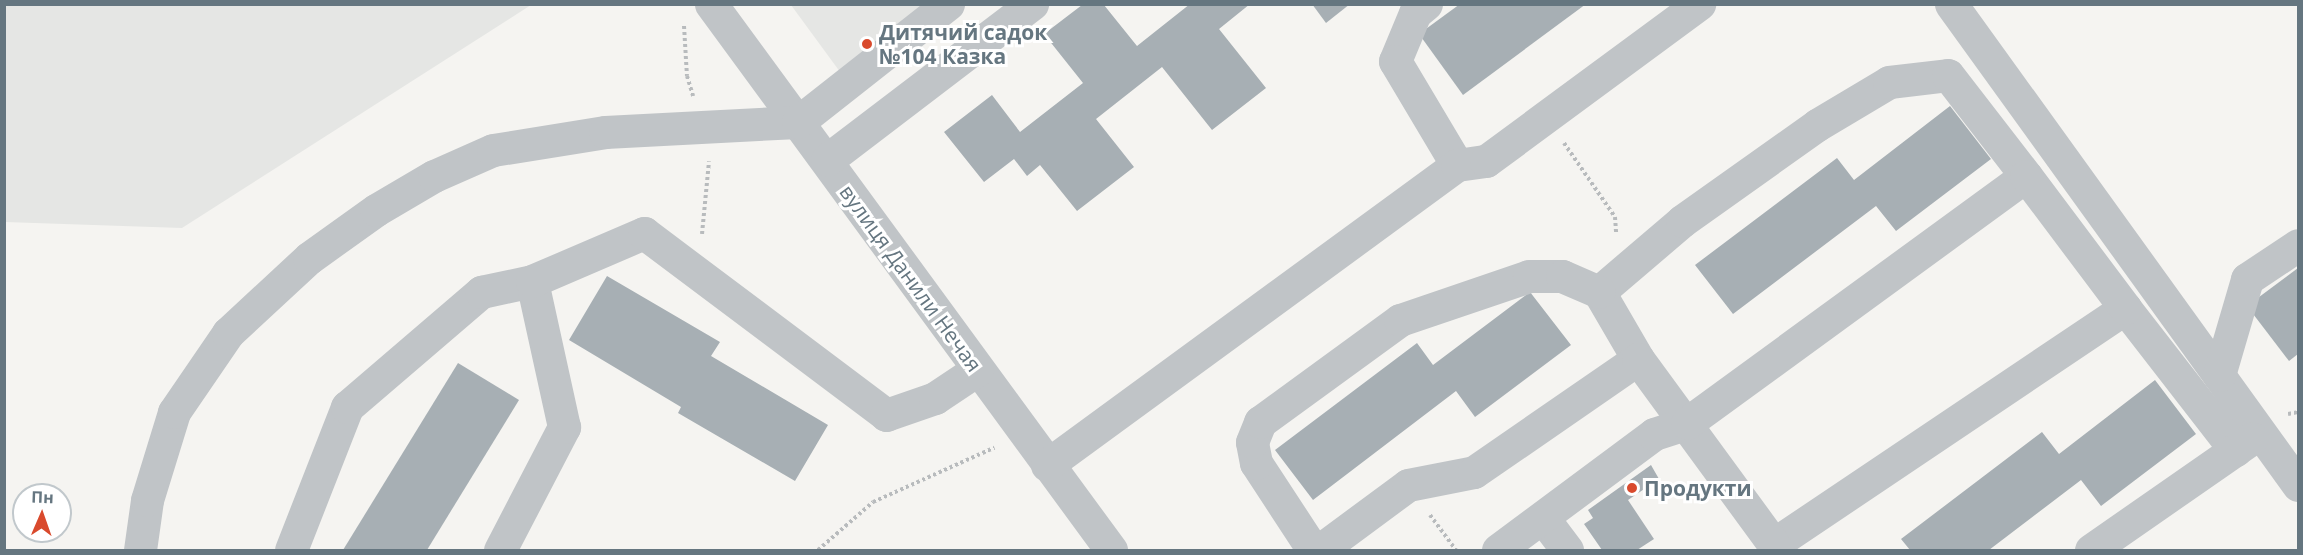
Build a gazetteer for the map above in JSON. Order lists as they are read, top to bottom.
{
  "streets": {
    "street": ["вулиця Данили Нечая"]
  },
  "places": ["Дитячий садок №104 Казка", "Продукти"],
  "north": "top"
}
